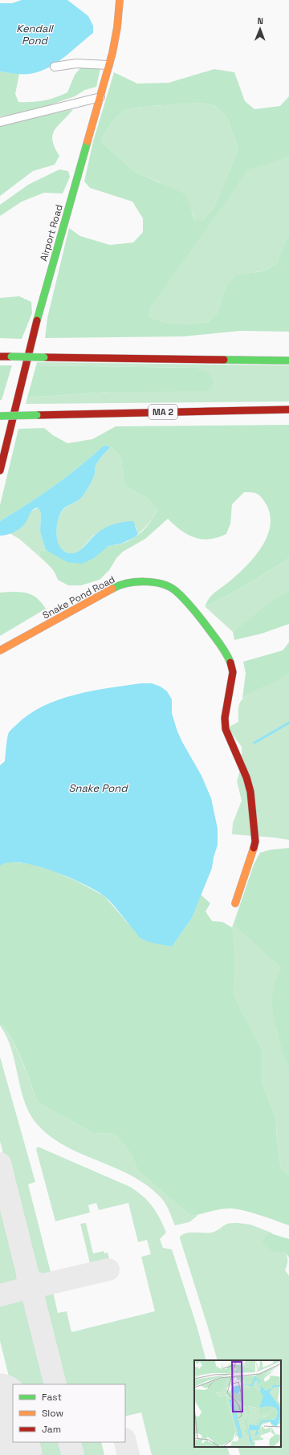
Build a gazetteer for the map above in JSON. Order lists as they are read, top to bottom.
{
  "streets": {
    "main road": ["Airport Road", "MA 2", "Snake Pond Road"]
  },
  "water": ["Kendall Pond", "Snake Pond"],
  "legend": ["Fast", "Slow", "Jam"],
  "north": "top"
}
